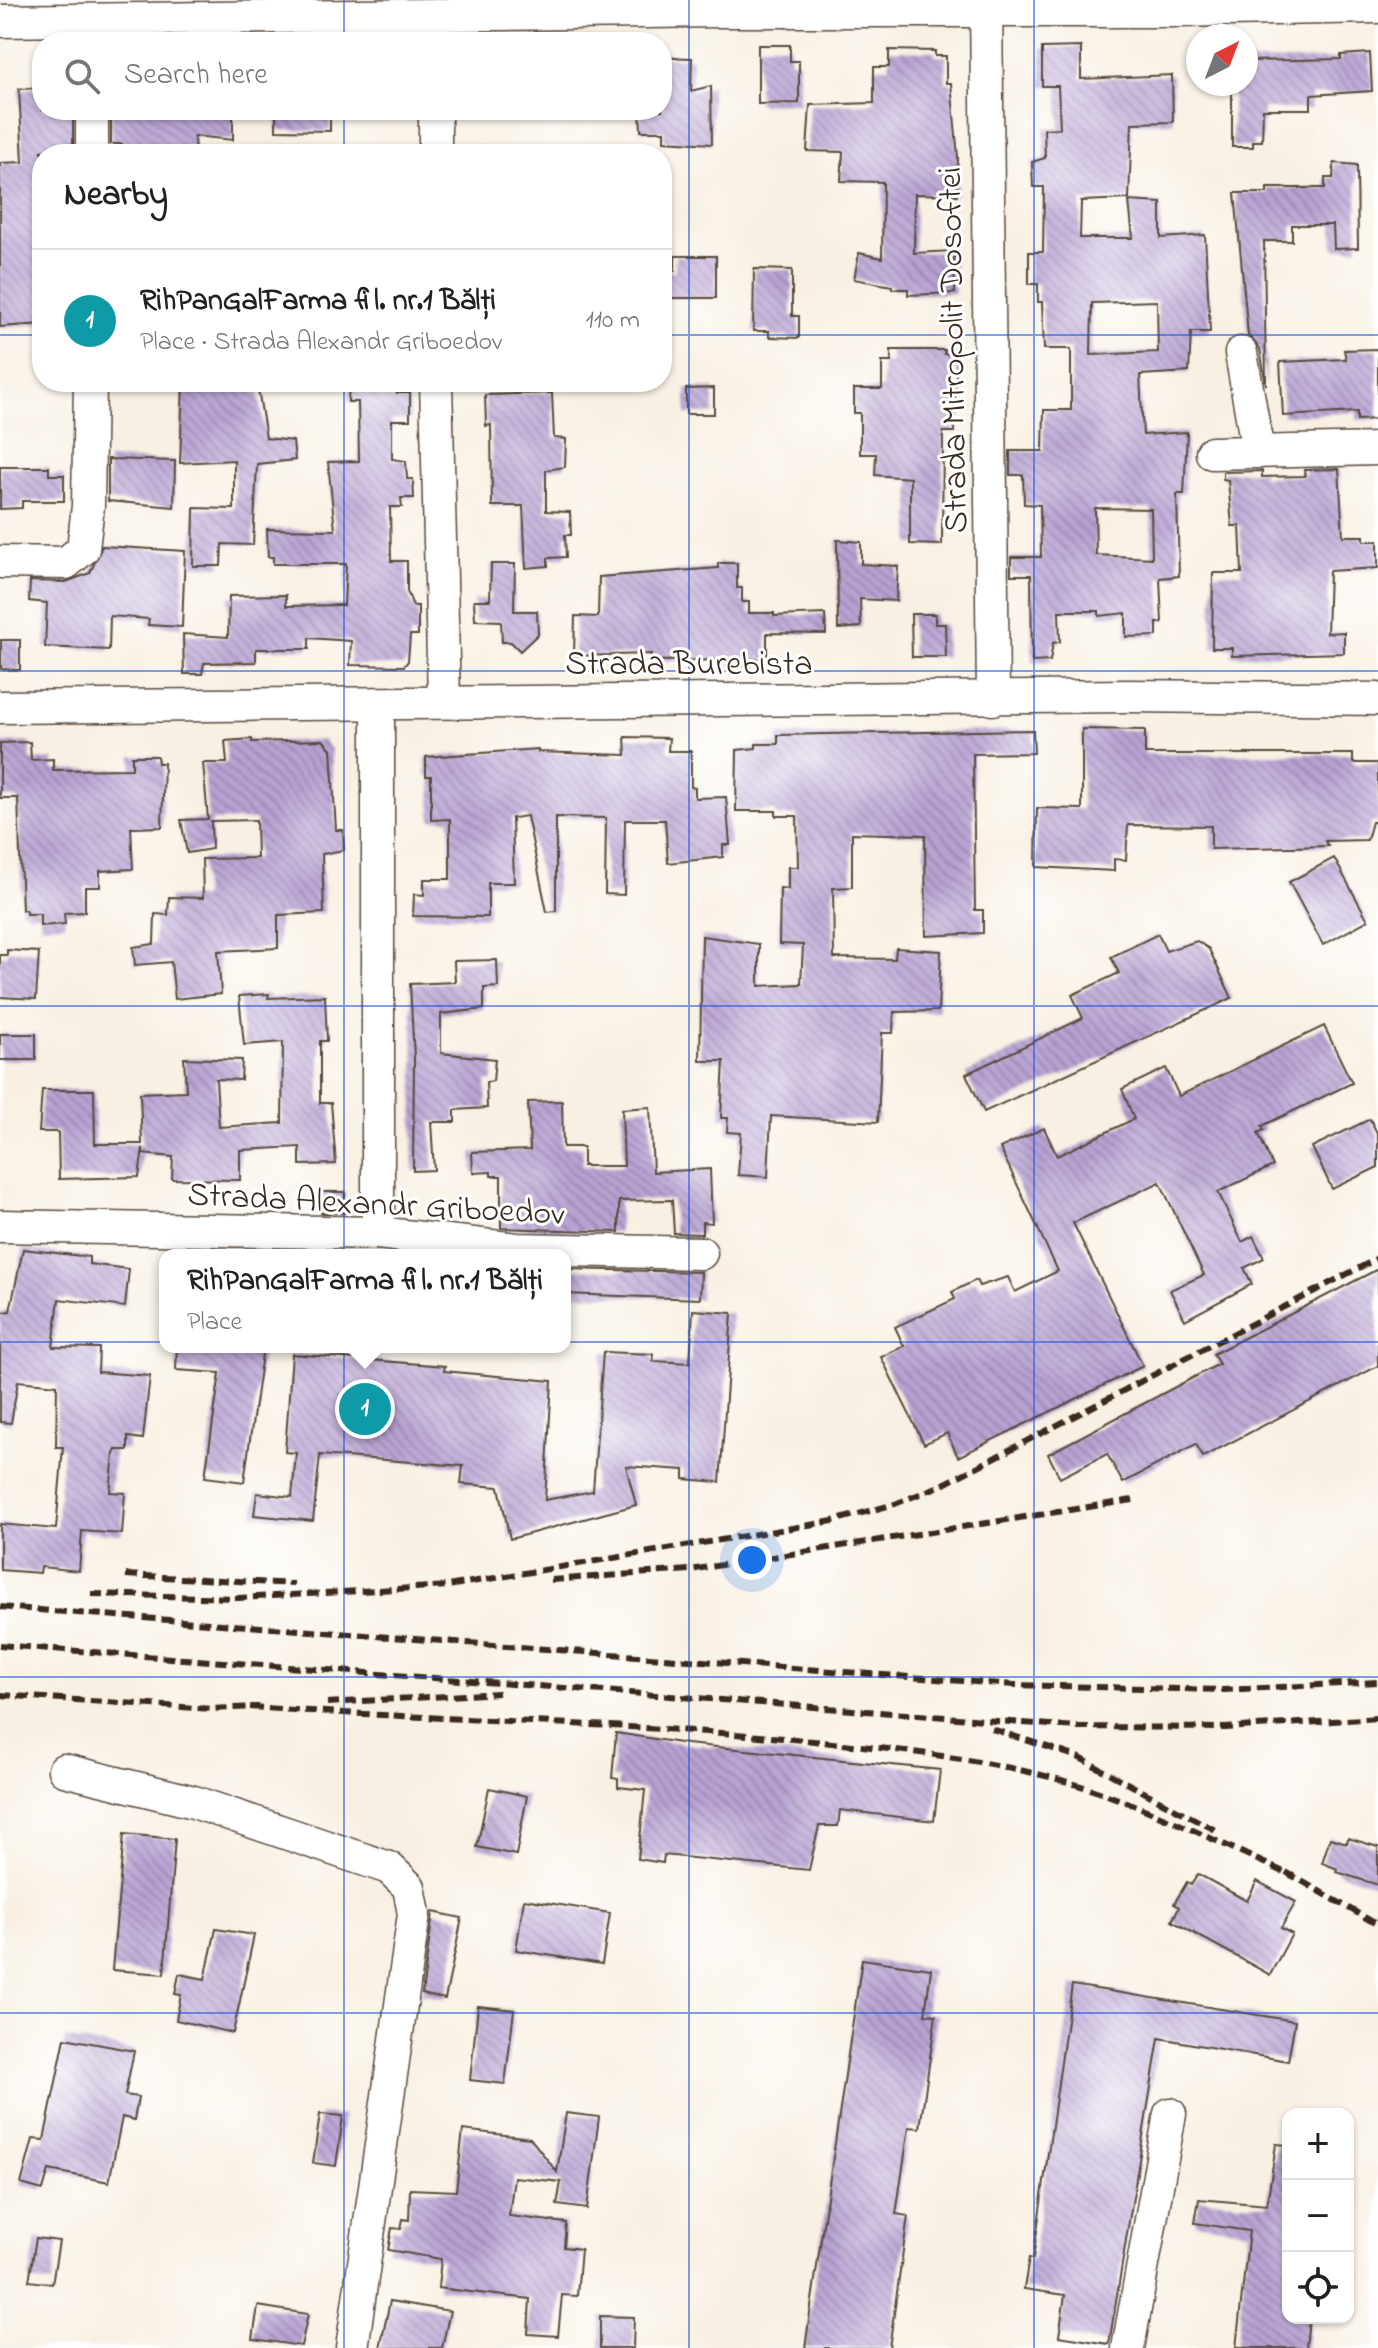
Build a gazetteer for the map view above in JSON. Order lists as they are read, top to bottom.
{
  "streets": {
    "street": ["Strada Mitropolit Dosoftei", "Strada Burebista", "Strada Alexandr Griboedov"]
  },
  "crossings": [
    ["Strada Mitropolit Dosoftei", "Strada Burebista"]
  ],
  "north": "top right",
  "page": {
    "search": "Search here",
    "heading": "Nearby",
    "list": [
      {
        "mark": "1",
        "name": "RihPanGalFarma fil. nr.1 Bălți",
        "note": "Place · Strada Alexandr Griboedov",
        "value": "110 m"
      }
    ],
    "popup": ["RihPanGalFarma fil. nr.1 Bălți", "Place"],
    "pins": "1",
    "map_buttons": ["+", "−"]
  }
}
